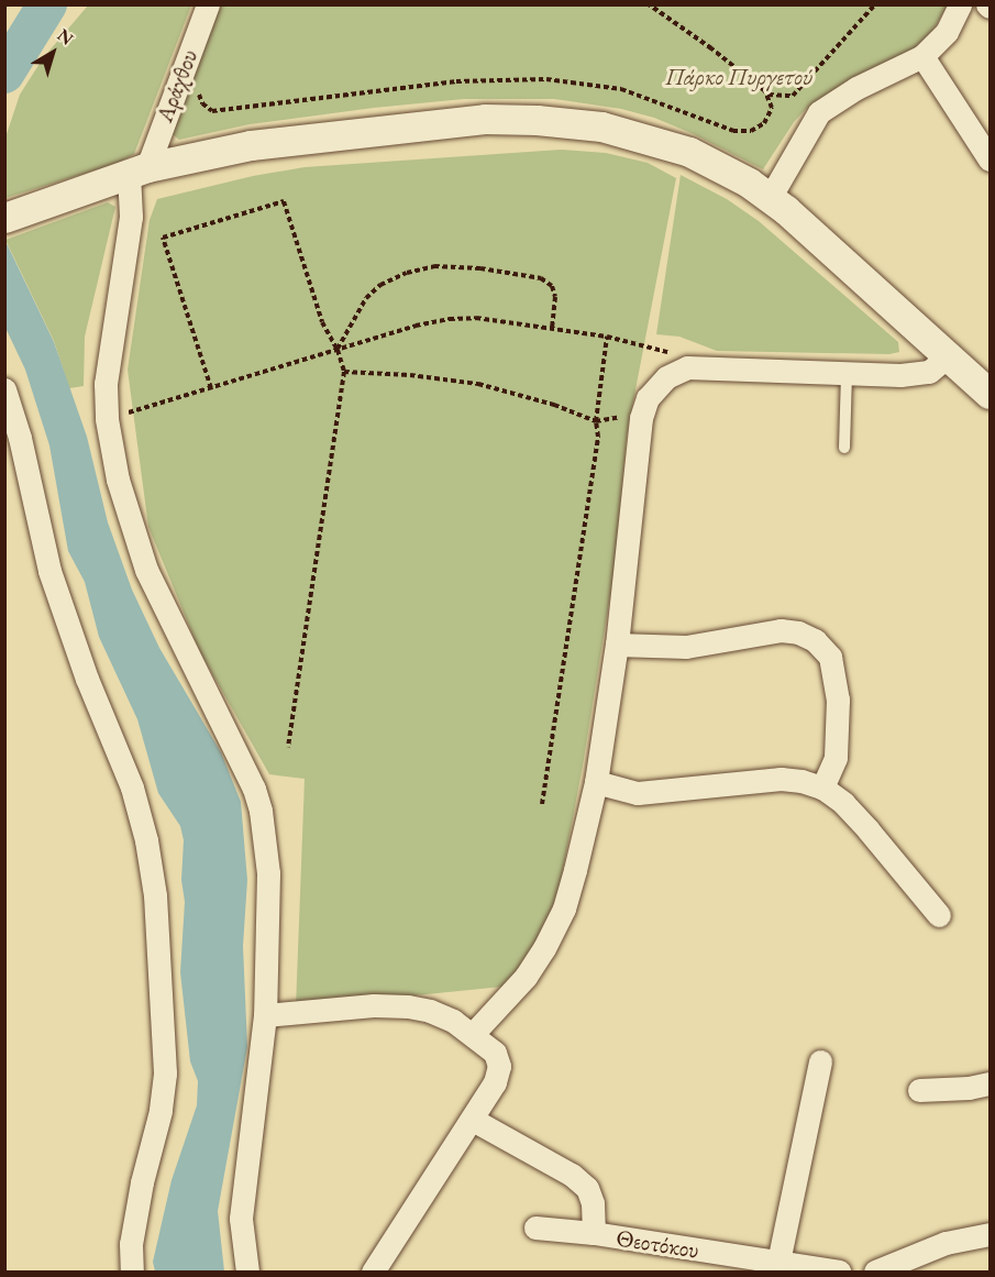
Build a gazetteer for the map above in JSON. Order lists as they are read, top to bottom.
{
  "streets": {
    "street": ["Αράχθου", "Θεοτόκου"]
  },
  "parks": ["Πάρκο Πυργετού"],
  "north": "top right"
}
